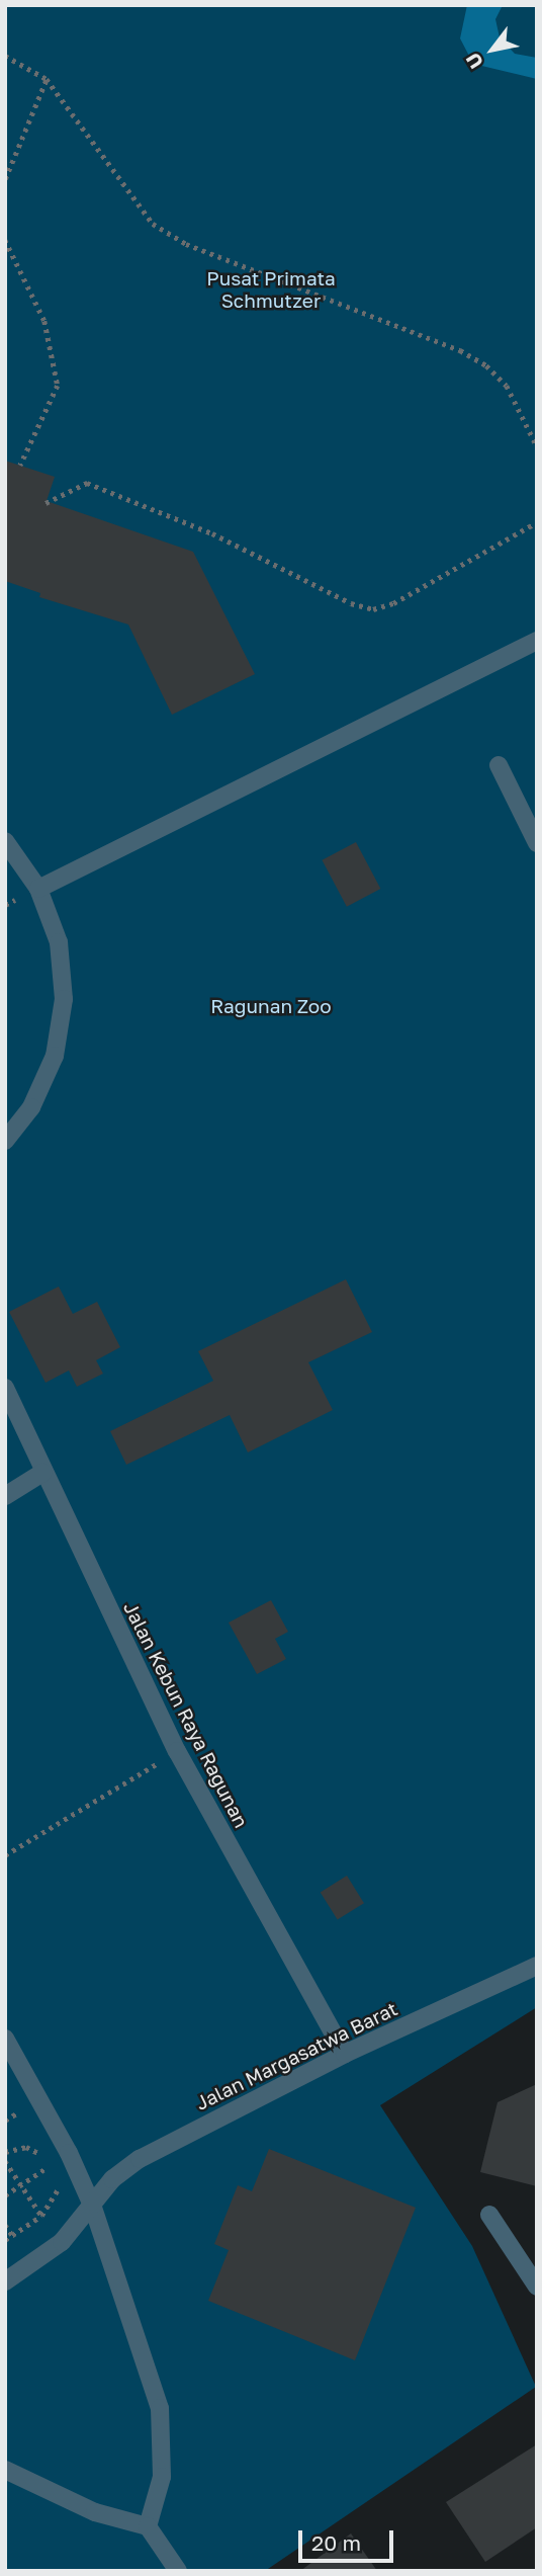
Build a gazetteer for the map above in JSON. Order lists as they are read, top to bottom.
{
  "streets": {
    "street": ["Jalan Kebun Raya Ragunan", "Jalan Margasatwa Barat"]
  },
  "crossings": [
    ["Jalan Kebun Raya Ragunan", "Jalan Margasatwa Barat"]
  ],
  "parks": ["Pusat Primata Schmutzer", "Ragunan Zoo"],
  "scale_bar": "20 m",
  "north": "bottom left"
}
